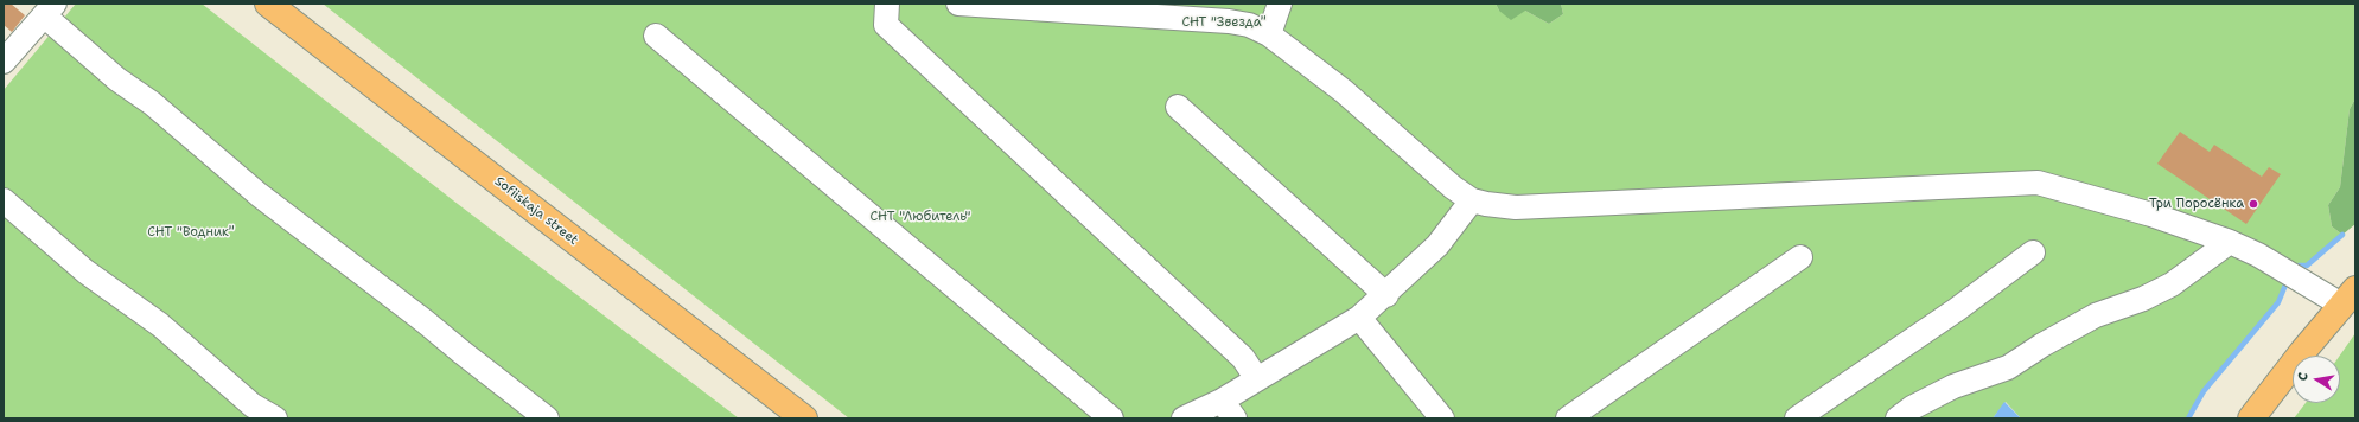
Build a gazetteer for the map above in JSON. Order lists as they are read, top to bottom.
{
  "streets": {
    "main road": ["Sofiiskaja street"]
  },
  "parks": ["СНТ \"Звезда\"", "СНТ \"Любитель\"", "СНТ \"Водник\""],
  "places": ["Три Поросёнка"],
  "north": "left"
}
